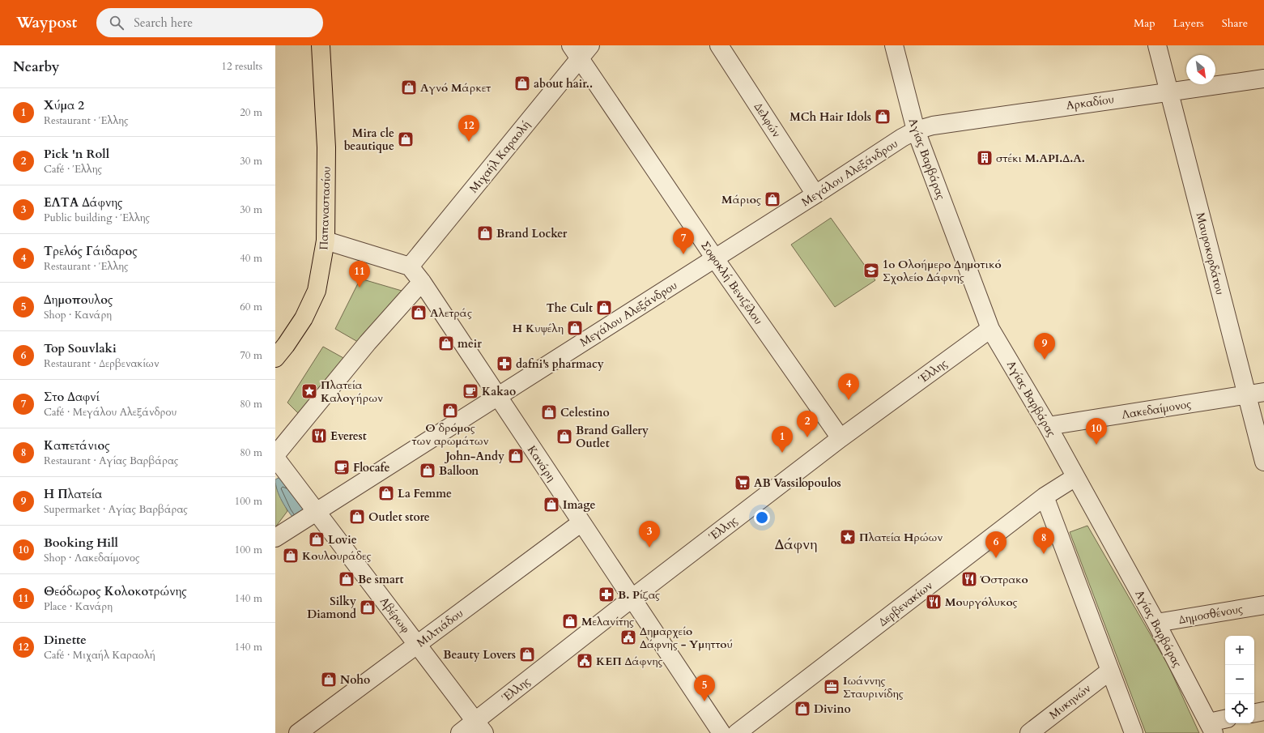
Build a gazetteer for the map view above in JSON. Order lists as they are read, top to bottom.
{
  "streets": {
    "main road": ["Παπαναστασίου"],
    "street": [
      "Αρκαδίου",
      "Δελφών",
      "Μιχαήλ Καραολή",
      "Αγίας Βαρβάρας",
      "Μεγάλου Αλεξάνδρου",
      "Μαυροκορδάτου",
      "Σοφοκλή Βενιζέλου",
      "Έλλης",
      "Λακεδαίμονος",
      "Κανάρη",
      "Δερβενακίων",
      "Δημοσθένους",
      "Αβέρωφ",
      "Μιλτιάδου",
      "Μυκηνών"
    ]
  },
  "crossings": [
    ["Αρκαδίου", "Αγίας Βαρβάρας"],
    ["Αρκαδίου", "Μεγάλου Αλεξάνδρου"],
    ["Αρκαδίου", "Μαυροκορδάτου"],
    ["Δελφών", "Μεγάλου Αλεξάνδρου"],
    ["Μιχαήλ Καραολή", "Σοφοκλή Βενιζέλου"],
    ["Μιχαήλ Καραολή", "Κανάρη"],
    ["Αγίας Βαρβάρας", "Μεγάλου Αλεξάνδρου"],
    ["Αγίας Βαρβάρας", "Έλλης"],
    ["Αγίας Βαρβάρας", "Λακεδαίμονος"],
    ["Αγίας Βαρβάρας", "Δερβενακίων"],
    ["Αγίας Βαρβάρας", "Δημοσθένους"],
    ["Μεγάλου Αλεξάνδρου", "Σοφοκλή Βενιζέλου"],
    ["Μεγάλου Αλεξάνδρου", "Κανάρη"],
    ["Μεγάλου Αλεξάνδρου", "Αβέρωφ"],
    ["Μαυροκορδάτου", "Λακεδαίμονος"],
    ["Σοφοκλή Βενιζέλου", "Έλλης"],
    ["Έλλης", "Κανάρη"],
    ["Έλλης", "Αβέρωφ"],
    ["Κανάρη", "Μιλτιάδου"],
    ["Αβέρωφ", "Μιλτιάδου"]
  ],
  "districts": ["Δάφνη"],
  "places": {
    "shop": [
      "about hair..",
      "Αγνό Μάρκετ",
      "MCh Hair Idols",
      "Mira cle beautique",
      "Μάριος",
      "Brand Locker",
      "The Cult",
      "Αλετράς",
      "Η Κυψέλη",
      "meir",
      "Ο δρόμος των αρωμάτων",
      "Celestino",
      "Brand Gallery Outlet",
      "John-Andy",
      "Balloon",
      "La Femme",
      "Image",
      "Outlet store",
      "Lovie",
      "Κουλουράδες",
      "Be smart",
      "Silky Diamond",
      "Μελανίτης",
      "Beauty Lovers",
      "Noho",
      "Divino"
    ],
    "building": ["στέκι Μ.ΑΡΙ.Δ.Α."],
    "school or university": ["1ο Ολοήμερο Δημοτικό Σχολείο Δάφνης"],
    "pharmacy": ["dafni's pharmacy", "Β. Ρίζας"],
    "place": ["Πλατεία Καλογήρων", "Πλατεία Ηρώων"],
    "cafe": ["Kakao", "Flocafe"],
    "restaurant": ["Everest", "Όστρακο", "Μουργόλυκος"],
    "supermarket": ["AB Vassilopoulos"],
    "public building": ["Δημαρχείο Δάφνης - Υμηττού", "ΚΕΠ Δάφνης"],
    "office": ["Ιωάννης Σταυρινίδης"]
  },
  "north": "bottom right",
  "page": {
    "header": "Waypost",
    "search": "Search here",
    "nav": ["Map", "Layers", "Share"],
    "heading": ["Nearby", "12 results"],
    "list": [
      {
        "mark": "1",
        "name": "Χύμα 2",
        "note": "Restaurant · Έλλης",
        "value": "20 m"
      },
      {
        "mark": "2",
        "name": "Pick 'n Roll",
        "note": "Café · Έλλης",
        "value": "30 m"
      },
      {
        "mark": "3",
        "name": "ΕΛΤΑ Δάφνης",
        "note": "Public building · Έλλης",
        "value": "30 m"
      },
      {
        "mark": "4",
        "name": "Τρελός Γάιδαρος",
        "note": "Restaurant · Έλλης",
        "value": "40 m"
      },
      {
        "mark": "5",
        "name": "Δημοπουλος",
        "note": "Shop · Κανάρη",
        "value": "60 m"
      },
      {
        "mark": "6",
        "name": "Top Souvlaki",
        "note": "Restaurant · Δερβενακίων",
        "value": "70 m"
      },
      {
        "mark": "7",
        "name": "Στο Δαφνί",
        "note": "Café · Μεγάλου Αλεξάνδρου",
        "value": "80 m"
      },
      {
        "mark": "8",
        "name": "Καπετάνιος",
        "note": "Restaurant · Αγίας Βαρβάρας",
        "value": "80 m"
      },
      {
        "mark": "9",
        "name": "Η Πλατεία",
        "note": "Supermarket · Αγίας Βαρβάρας",
        "value": "100 m"
      },
      {
        "mark": "10",
        "name": "Booking Hill",
        "note": "Shop · Λακεδαίμονος",
        "value": "100 m"
      },
      {
        "mark": "11",
        "name": "Θεόδωρος Κολοκοτρώνης",
        "note": "Place · Κανάρη",
        "value": "140 m"
      },
      {
        "mark": "12",
        "name": "Dinette",
        "note": "Café · Μιχαήλ Καραολή",
        "value": "140 m"
      }
    ],
    "pins": [
      "12",
      "7",
      "11",
      "9",
      "4",
      "2",
      "10",
      "1",
      "3",
      "8",
      "6",
      "5"
    ],
    "map_buttons": ["+", "−"]
  }
}
